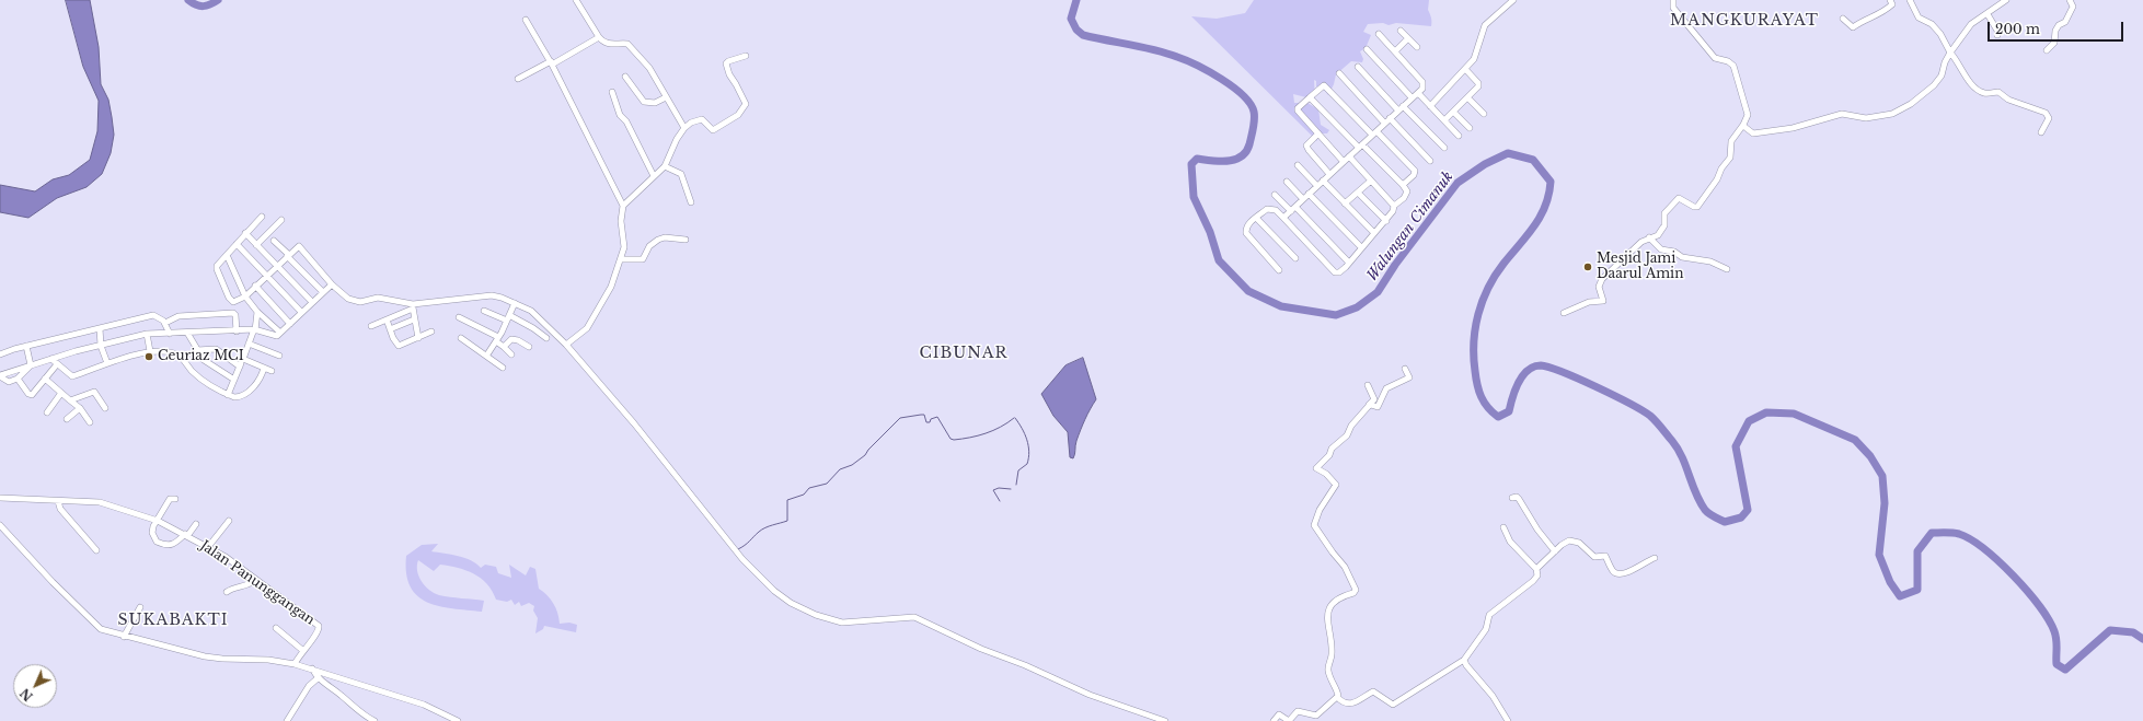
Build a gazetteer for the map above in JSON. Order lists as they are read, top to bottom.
{
  "streets": {
    "street": ["Jalan Panunggangan"]
  },
  "districts": ["MANGKURAYAT", "CIBUNAR", "SUKABAKTI"],
  "water": ["Walungan Cimanuk"],
  "places": ["Mesjid Jami Daarul Amin", "Ceuriaz MCI"],
  "scale_bar": "200 m",
  "north": "bottom left"
}
